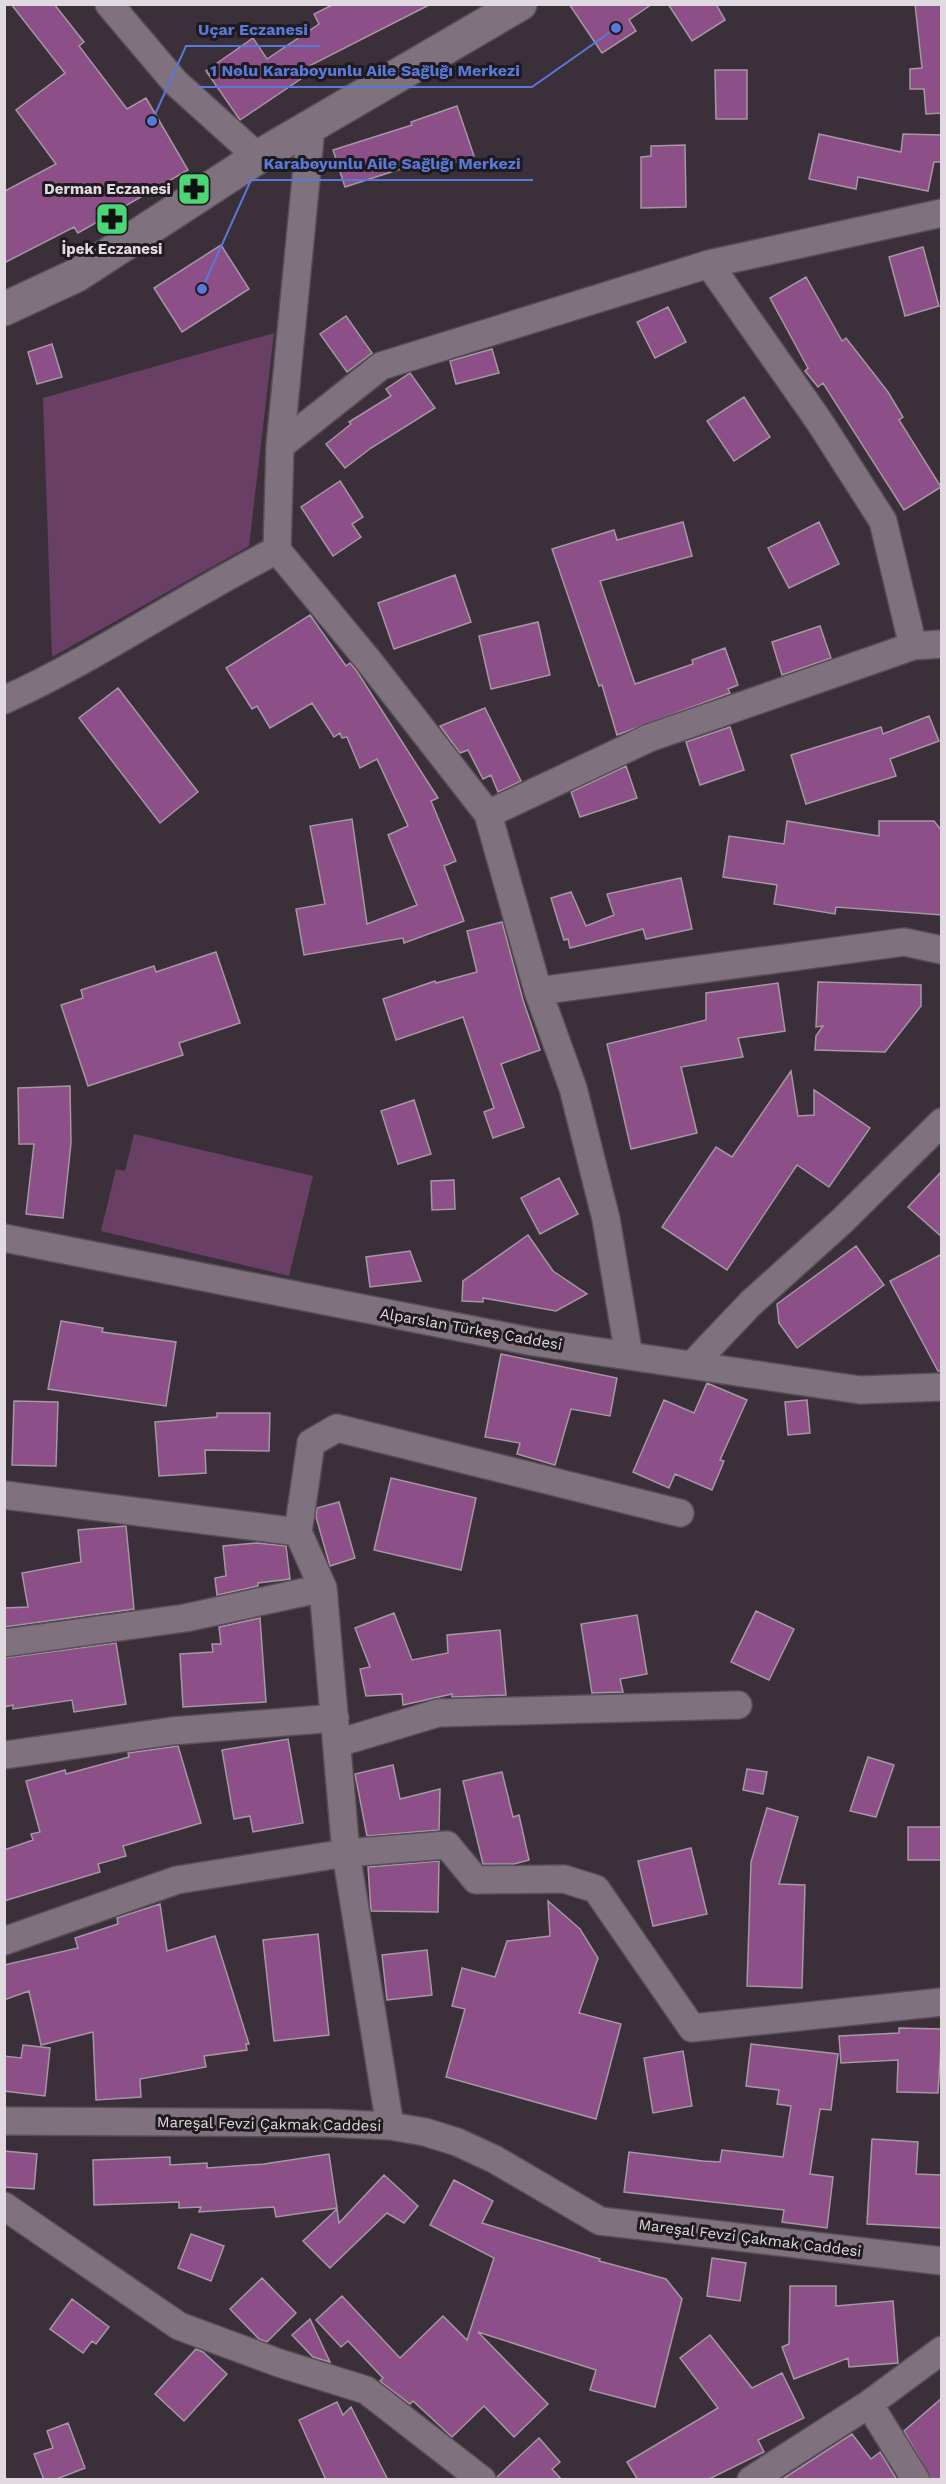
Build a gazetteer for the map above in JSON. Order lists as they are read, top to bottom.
{
  "streets": {
    "street": ["Alparslan Türkeş Caddesi", "Mareşal Fevzi Çakmak Caddesi"]
  },
  "places": {
    "other": ["1 Nolu Karaboyunlu Aile Sağlığı Merkezi", "Uçar Eczanesi", "Karaboyunlu Aile Sağlığı Merkezi"],
    "pharmacy": ["Derman Eczanesi", "İpek Eczanesi"]
  }
}
